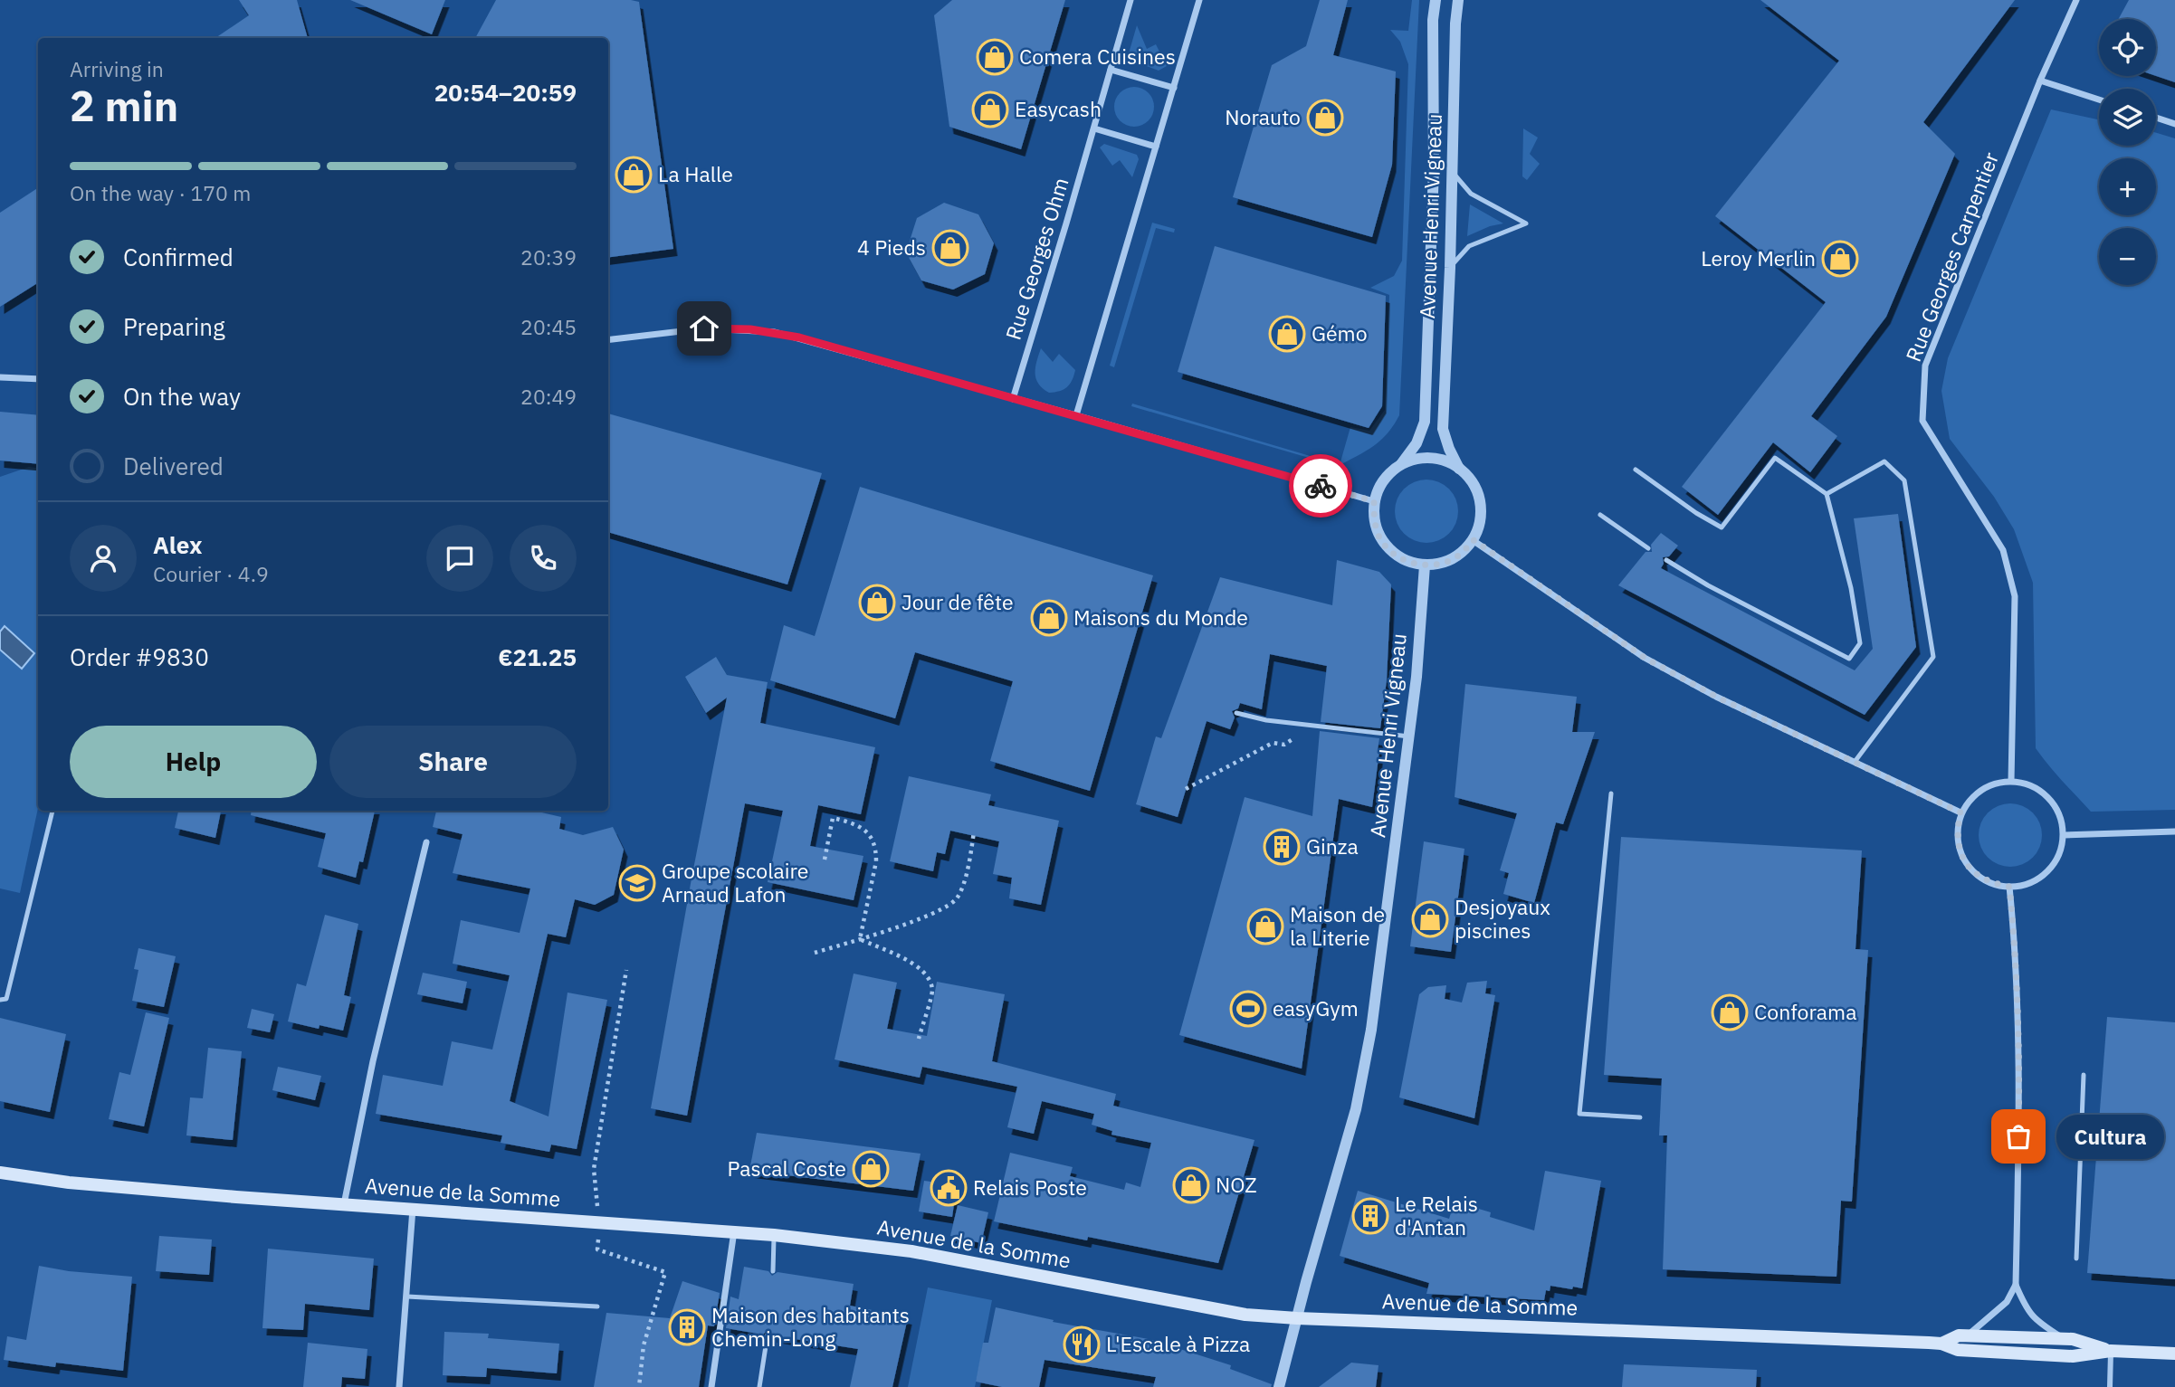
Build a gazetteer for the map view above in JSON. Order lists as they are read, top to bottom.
{
  "streets": {
    "main road": ["Avenue de la Somme"],
    "street": ["Avenue Henri Vigneau", "Rue Georges Carpentier", "Rue Georges Ohm"]
  },
  "crossings": [
    ["Avenue Henri Vigneau", "Avenue de la Somme"]
  ],
  "places": {
    "shop": [
      "Comera Cuisines",
      "Easycash",
      "Norauto",
      "La Halle",
      "4 Pieds",
      "Leroy Merlin",
      "Gémo",
      "Jour de fête",
      "Maisons du Monde",
      "Desjoyaux piscines",
      "Maison de la Literie",
      "Conforama",
      "Pascal Coste",
      "NOZ"
    ],
    "building": ["Ginza", "Le Relais d'Antan", "Maison des habitants Chemin-Long"],
    "school or university": ["Groupe scolaire Arnaud Lafon"],
    "sports": ["easyGym"],
    "other": ["Cultura"],
    "public building": ["Relais Poste"],
    "restaurant": ["L'Escale à Pizza"]
  },
  "page": {
    "map_buttons": ["+", "−"],
    "heading": ["2 min", "Arriving in", "20:54–20:59"],
    "panel": [
      "Alex",
      "Courier · 4.9",
      "Order #9830",
      "€21.25"
    ],
    "bar": "On the way · 170 m",
    "list": [
      ["Confirmed", "20:39"],
      ["Preparing", "20:45"],
      ["On the way", "20:49"],
      "Delivered"
    ],
    "buttons": ["Help", "Share"],
    "bubble": "Cultura"
  }
}
